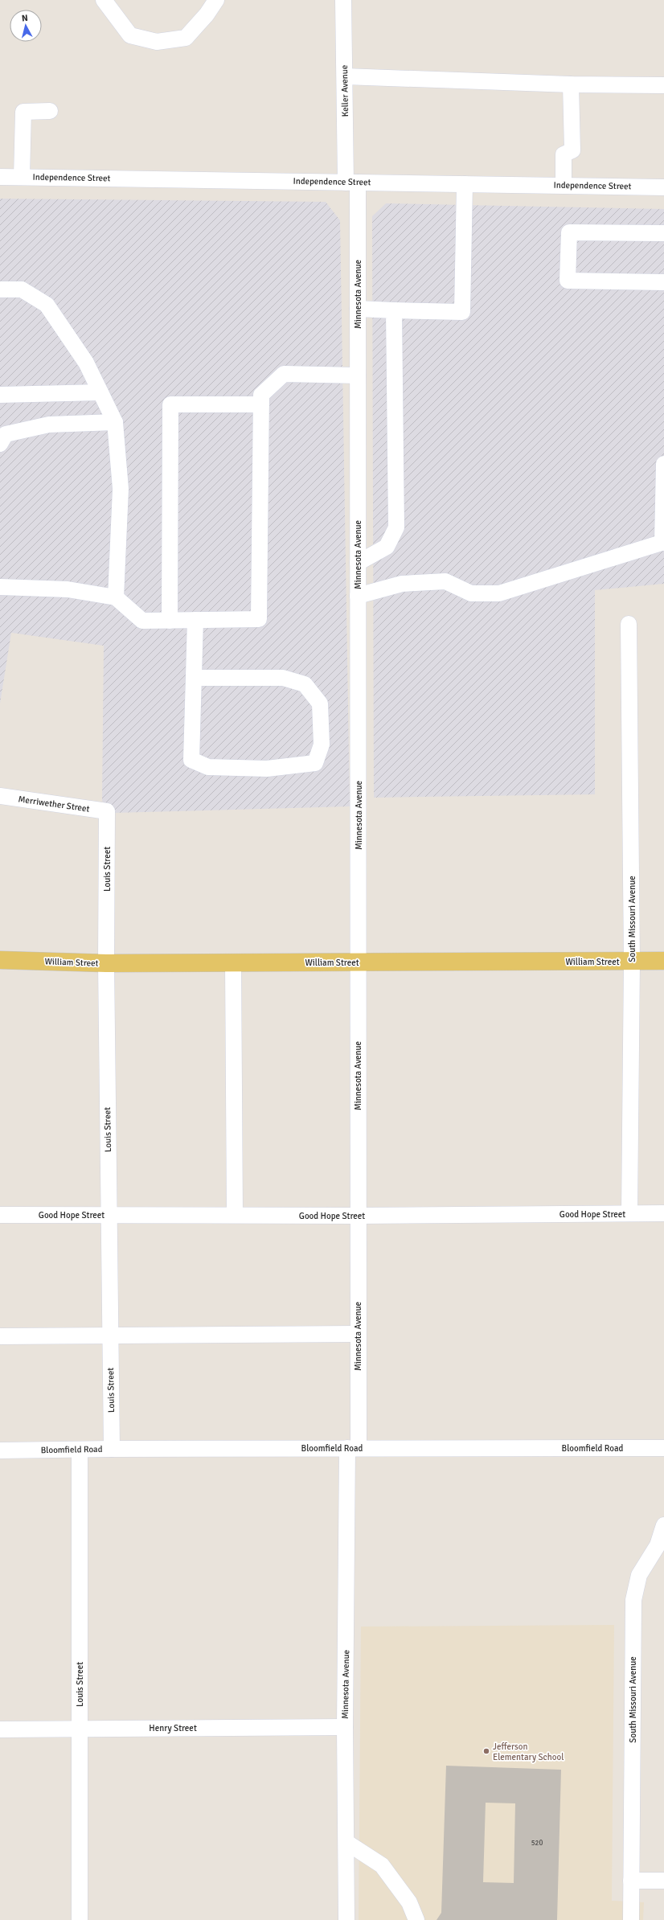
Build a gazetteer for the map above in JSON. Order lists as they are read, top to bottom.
{
  "streets": {
    "main road": ["William Street"],
    "street": [
      "Keller Avenue",
      "Independence Street",
      "Minnesota Avenue",
      "Merriwether Street",
      "Louis Street",
      "South Missouri Avenue",
      "Good Hope Street",
      "Bloomfield Road",
      "Henry Street"
    ]
  },
  "crossings": [
    ["Keller Avenue", "Independence Street"],
    ["Keller Avenue", "Minnesota Avenue"],
    ["Independence Street", "Minnesota Avenue"],
    ["Minnesota Avenue", "William Street"],
    ["Minnesota Avenue", "Good Hope Street"],
    ["Minnesota Avenue", "Bloomfield Road"],
    ["Minnesota Avenue", "Henry Street"],
    ["Merriwether Street", "Louis Street"],
    ["Louis Street", "William Street"],
    ["Louis Street", "Good Hope Street"],
    ["Louis Street", "Bloomfield Road"],
    ["Louis Street", "Henry Street"],
    ["South Missouri Avenue", "William Street"],
    ["South Missouri Avenue", "Good Hope Street"]
  ],
  "places": ["Jefferson Elementary School"],
  "house_numbers": ["520"],
  "north": "top"
}
